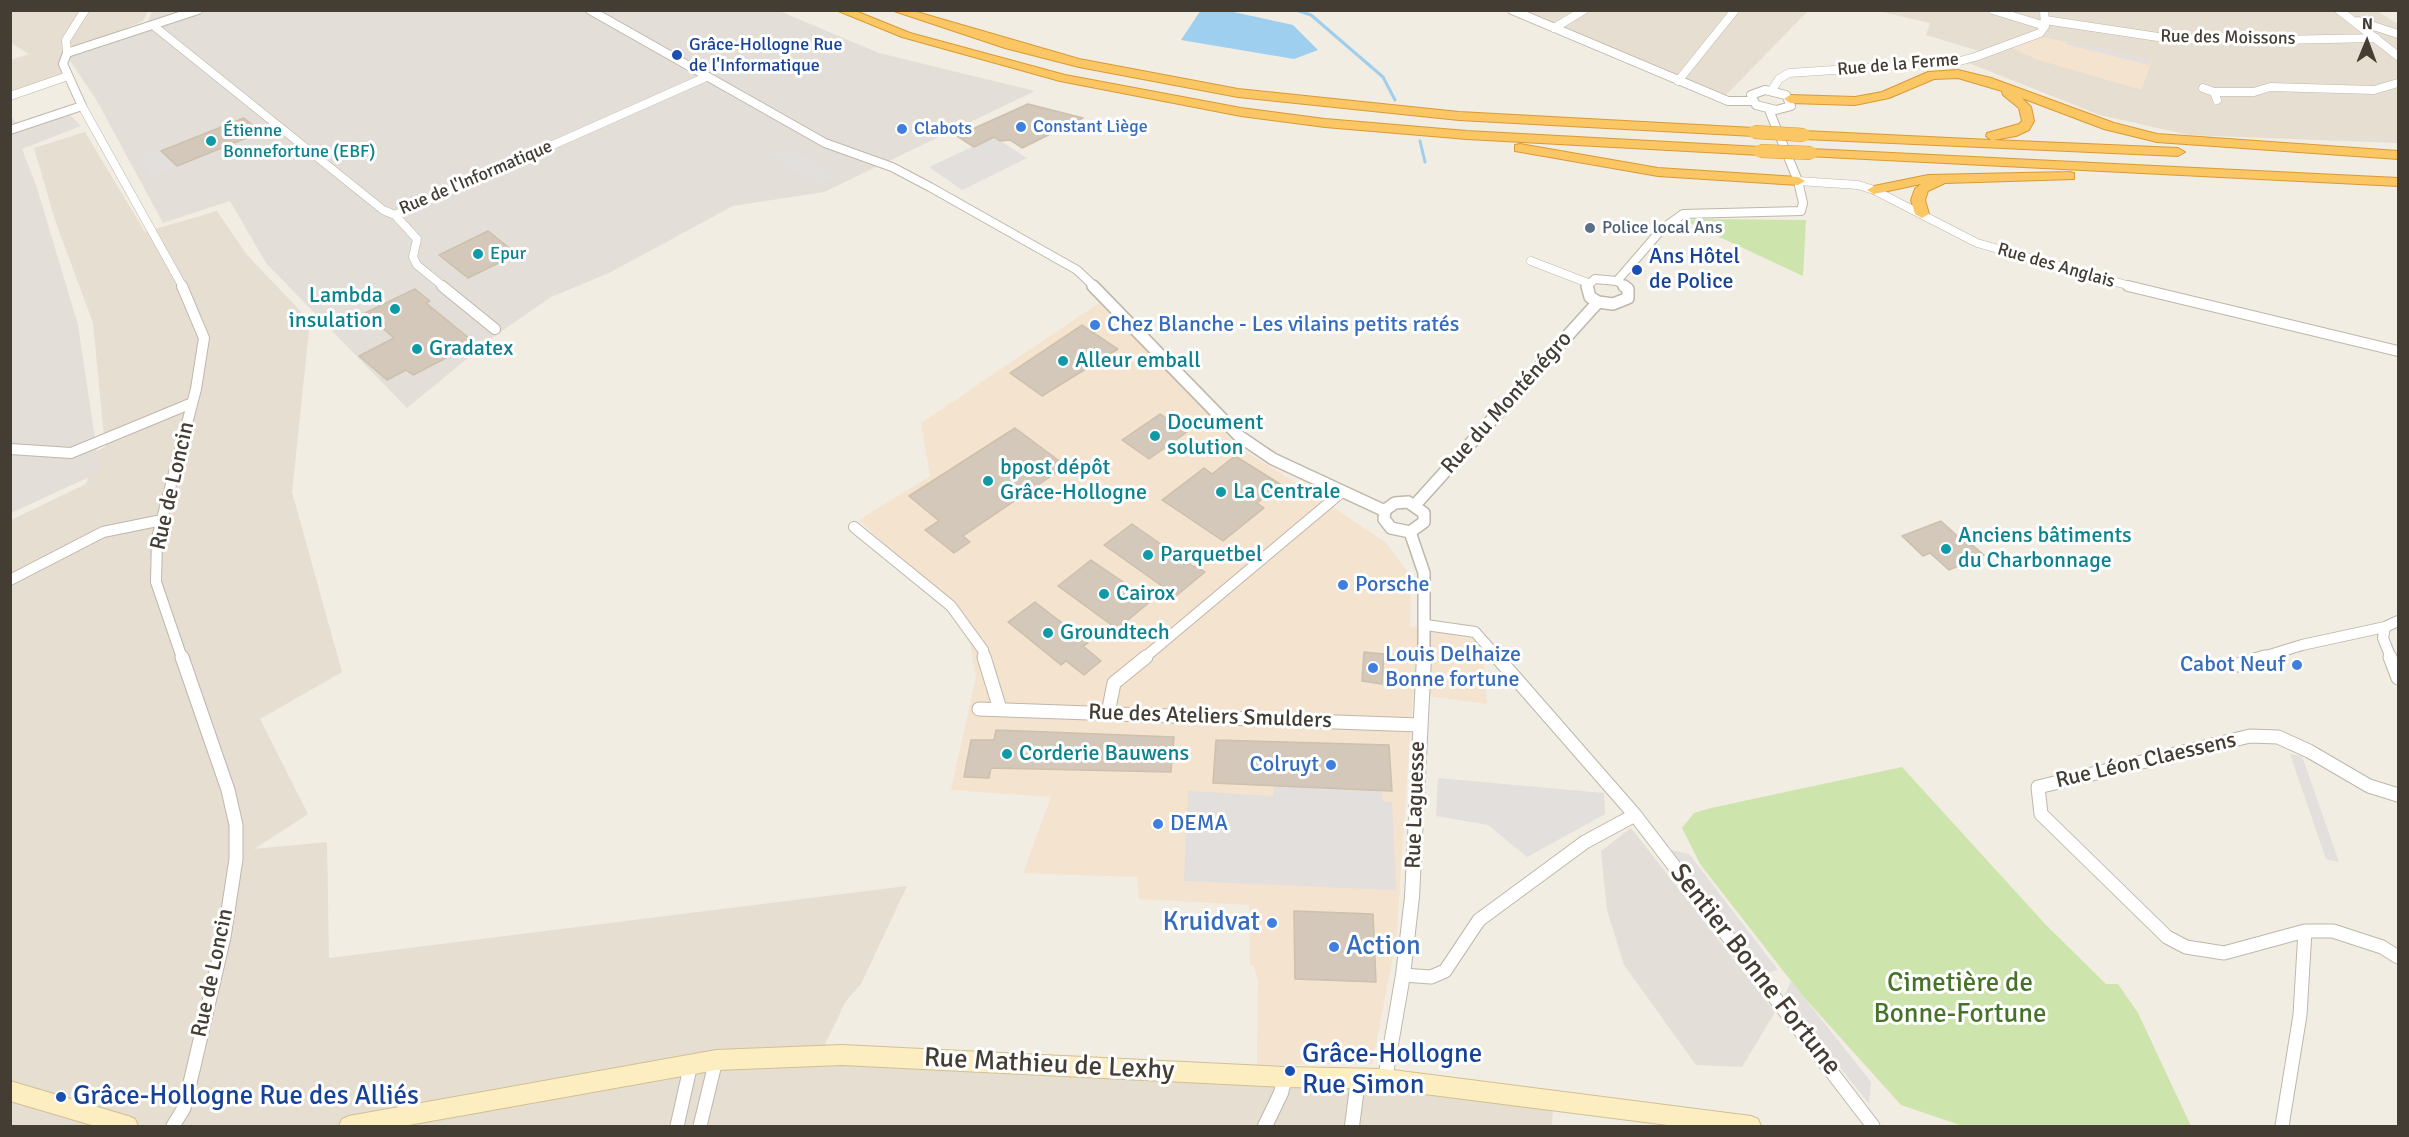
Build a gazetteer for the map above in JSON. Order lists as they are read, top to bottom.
{
  "streets": {
    "main road": ["Rue Mathieu de Lexhy"],
    "street": [
      "Rue des Moissons",
      "Rue de la Ferme",
      "Rue de l'Informatique",
      "Rue des Anglais",
      "Rue du Monténégro",
      "Rue de Loncin",
      "Rue des Ateliers Smulders",
      "Rue Léon Claessens",
      "Rue Laguesse",
      "Sentier Bonne Fortune"
    ]
  },
  "crossings": [
    ["Rue des Moissons", "Rue de la Ferme"],
    ["Rue du Monténégro", "Rue Laguesse"],
    ["Rue des Ateliers Smulders", "Rue Laguesse"],
    ["Rue Laguesse", "Sentier Bonne Fortune"],
    ["Rue Laguesse", "Rue Mathieu de Lexhy"]
  ],
  "parks": ["Cimetière de Bonne-Fortune"],
  "places": [
    "Grâce-Hollogne Rue de l'Informatique",
    "Constant Liège",
    "Clabots",
    "Étienne Bonnefortune (EBF)",
    "Police local Ans",
    "Epur",
    "Ans Hôtel de Police",
    "Lambda insulation",
    "Chez Blanche - Les vilains petits ratés",
    "Gradatex",
    "Alleur emball",
    "Document solution",
    "bpost dépôt Grâce-Hollogne",
    "La Centrale",
    "Anciens bâtiments du Charbonnage",
    "Parquetbel",
    "Porsche",
    "Cairox",
    "Groundtech",
    "Cabot Neuf",
    "Louis Delhaize Bonne fortune",
    "Corderie Bauwens",
    "Colruyt",
    "DEMA",
    "Kruidvat",
    "Action",
    "Grâce-Hollogne Rue Simon",
    "Grâce-Hollogne Rue des Alliés"
  ],
  "north": "top"
}
